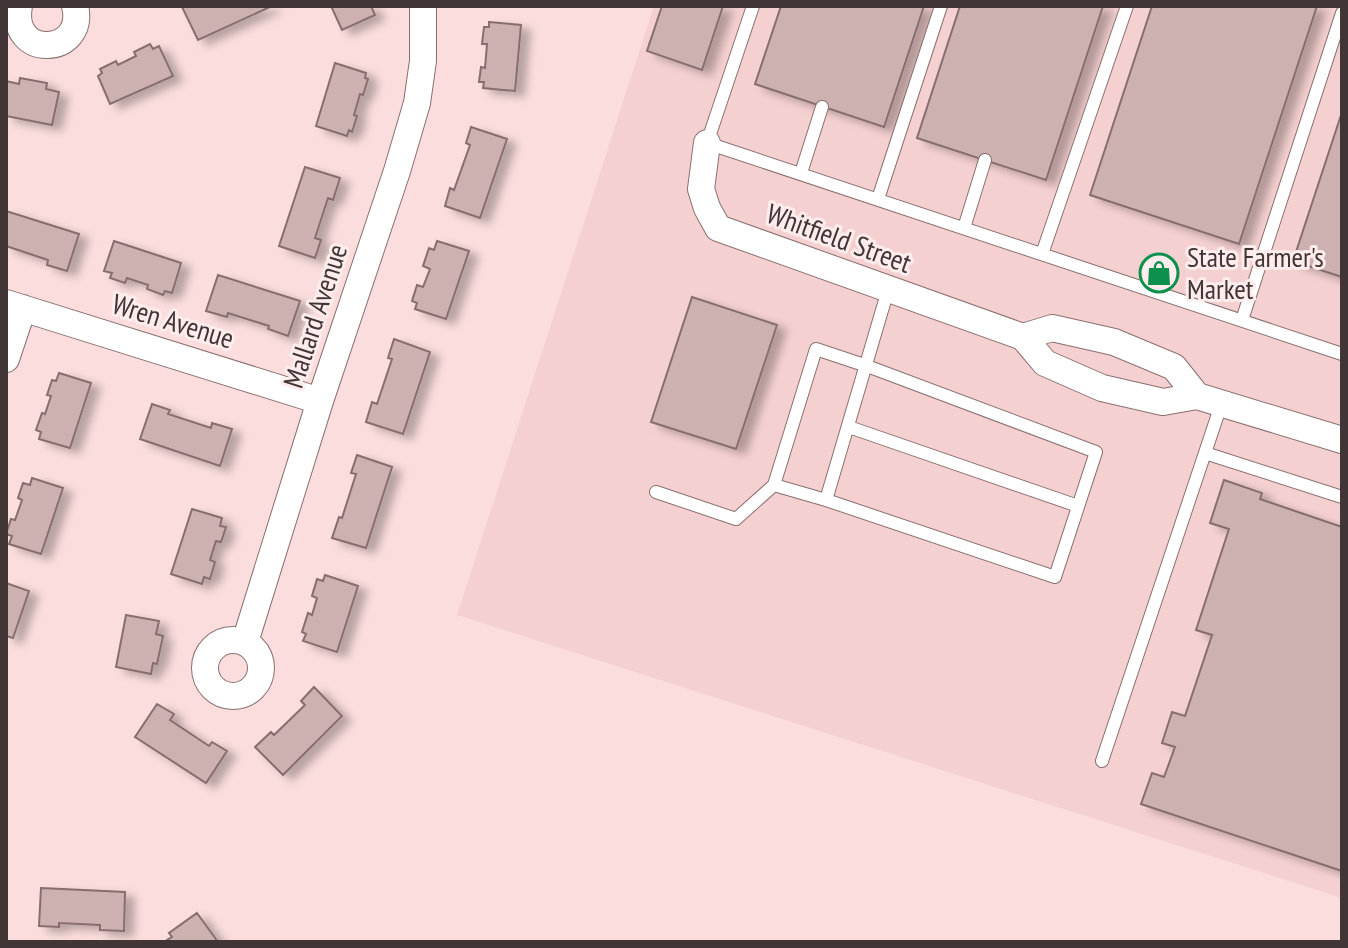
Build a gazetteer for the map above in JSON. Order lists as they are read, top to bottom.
{
  "streets": {
    "street": ["Whitfield Street", "Mallard Avenue", "Wren Avenue"]
  },
  "crossings": [
    ["Mallard Avenue", "Wren Avenue"]
  ],
  "places": {
    "shop": ["State Farmer's Market"]
  }
}
